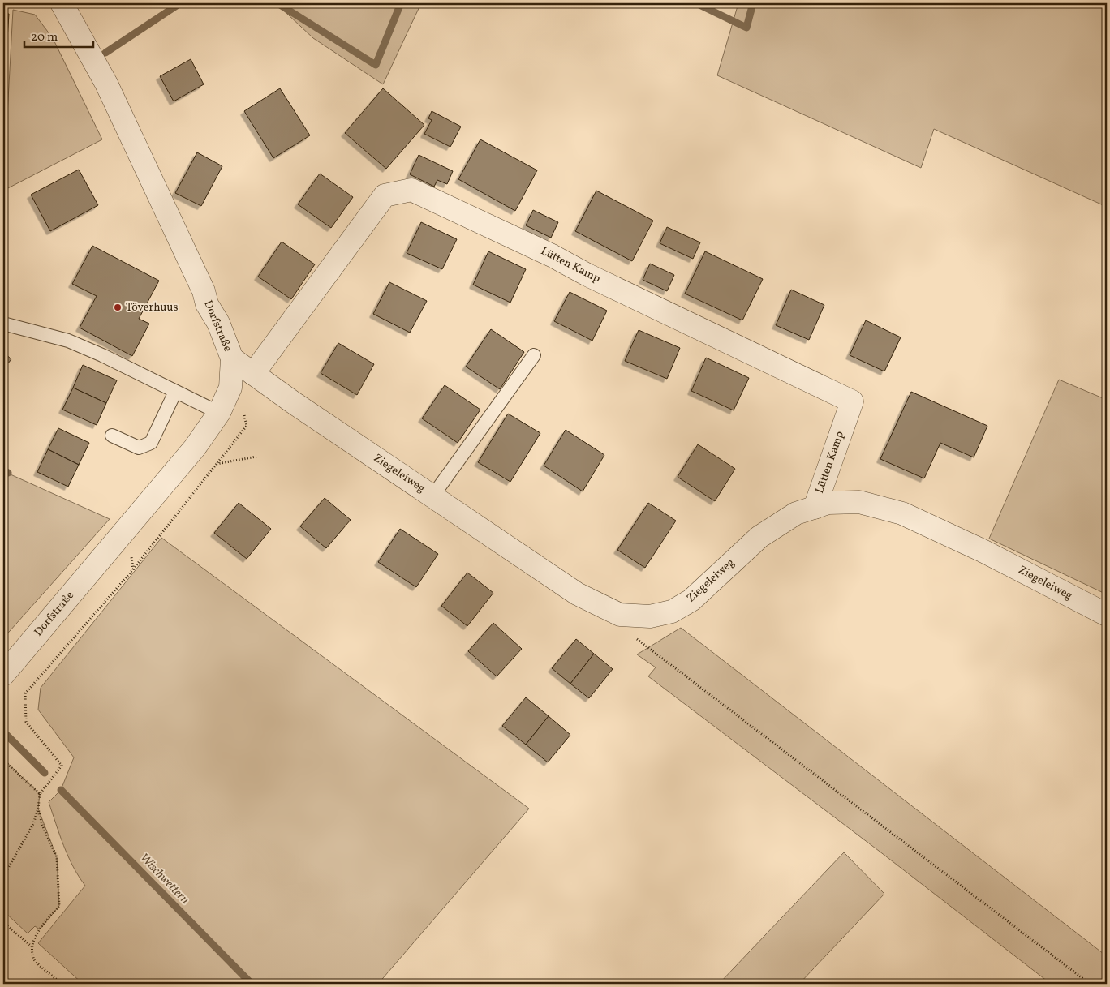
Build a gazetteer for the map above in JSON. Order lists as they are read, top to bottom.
{
  "streets": {
    "street": ["Lütten Kamp", "Dorfstraße", "Ziegeleiweg"]
  },
  "crossings": [
    ["Lütten Kamp", "Ziegeleiweg"],
    ["Dorfstraße", "Ziegeleiweg"]
  ],
  "water": ["Wischwettern"],
  "places": ["Töverhuus"],
  "scale_bar": "20 m"
}
